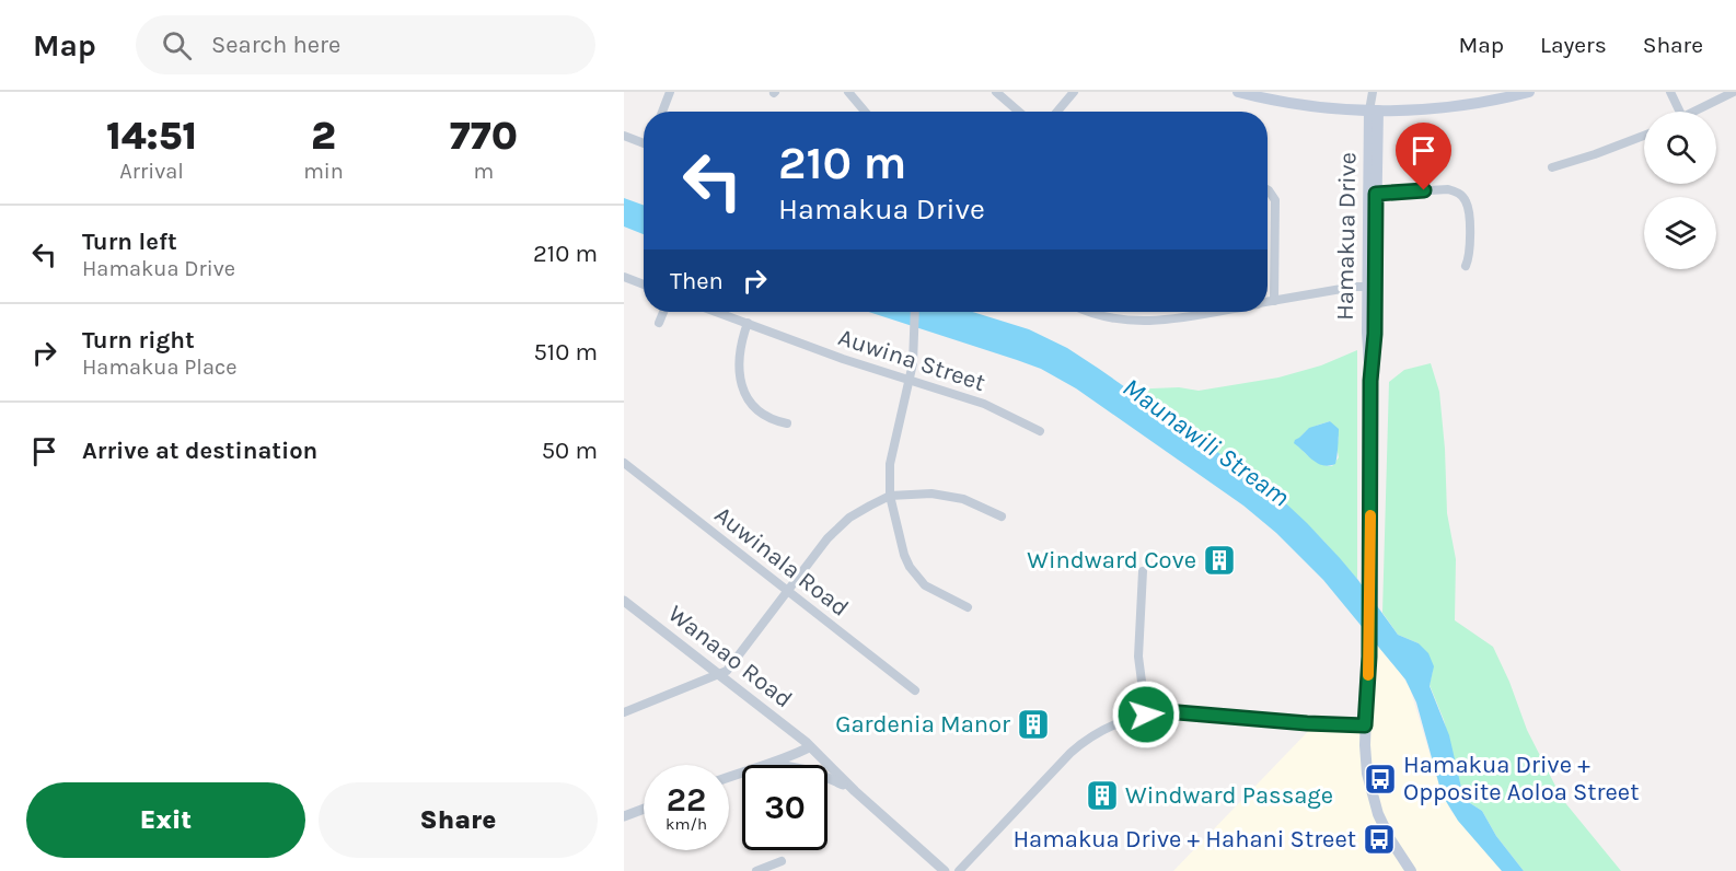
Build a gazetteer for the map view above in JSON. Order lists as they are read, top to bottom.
{
  "streets": {
    "main road": ["Hamakua Drive"],
    "street": ["Auwina Street", "Auwinala Road", "Wanaao Road"]
  },
  "water": ["Maunawili Stream"],
  "places": {
    "building": ["Windward Cove", "Gardenia Manor", "Windward Passage"],
    "bus stop": ["Hamakua Drive + Opposite Aoloa Street", "Hamakua Drive + Hahani Street"]
  },
  "page": {
    "header": "Map",
    "search": "Search here",
    "nav": ["Map", "Layers", "Share"],
    "eta": [
      "14:51",
      "Arrival",
      "2",
      "min",
      "770",
      "m"
    ],
    "turn": ["210 m", "Hamakua Drive"],
    "list": [
      {
        "name": "Turn left",
        "note": "Hamakua Drive",
        "value": "210 m"
      },
      {
        "name": "Turn right",
        "note": "Hamakua Place",
        "value": "510 m"
      },
      {
        "name": "Arrive at destination",
        "value": "50 m"
      }
    ],
    "then": "Then",
    "speed": "22 km/h",
    "limit": "30",
    "buttons": ["Exit", "Share"]
  }
}
